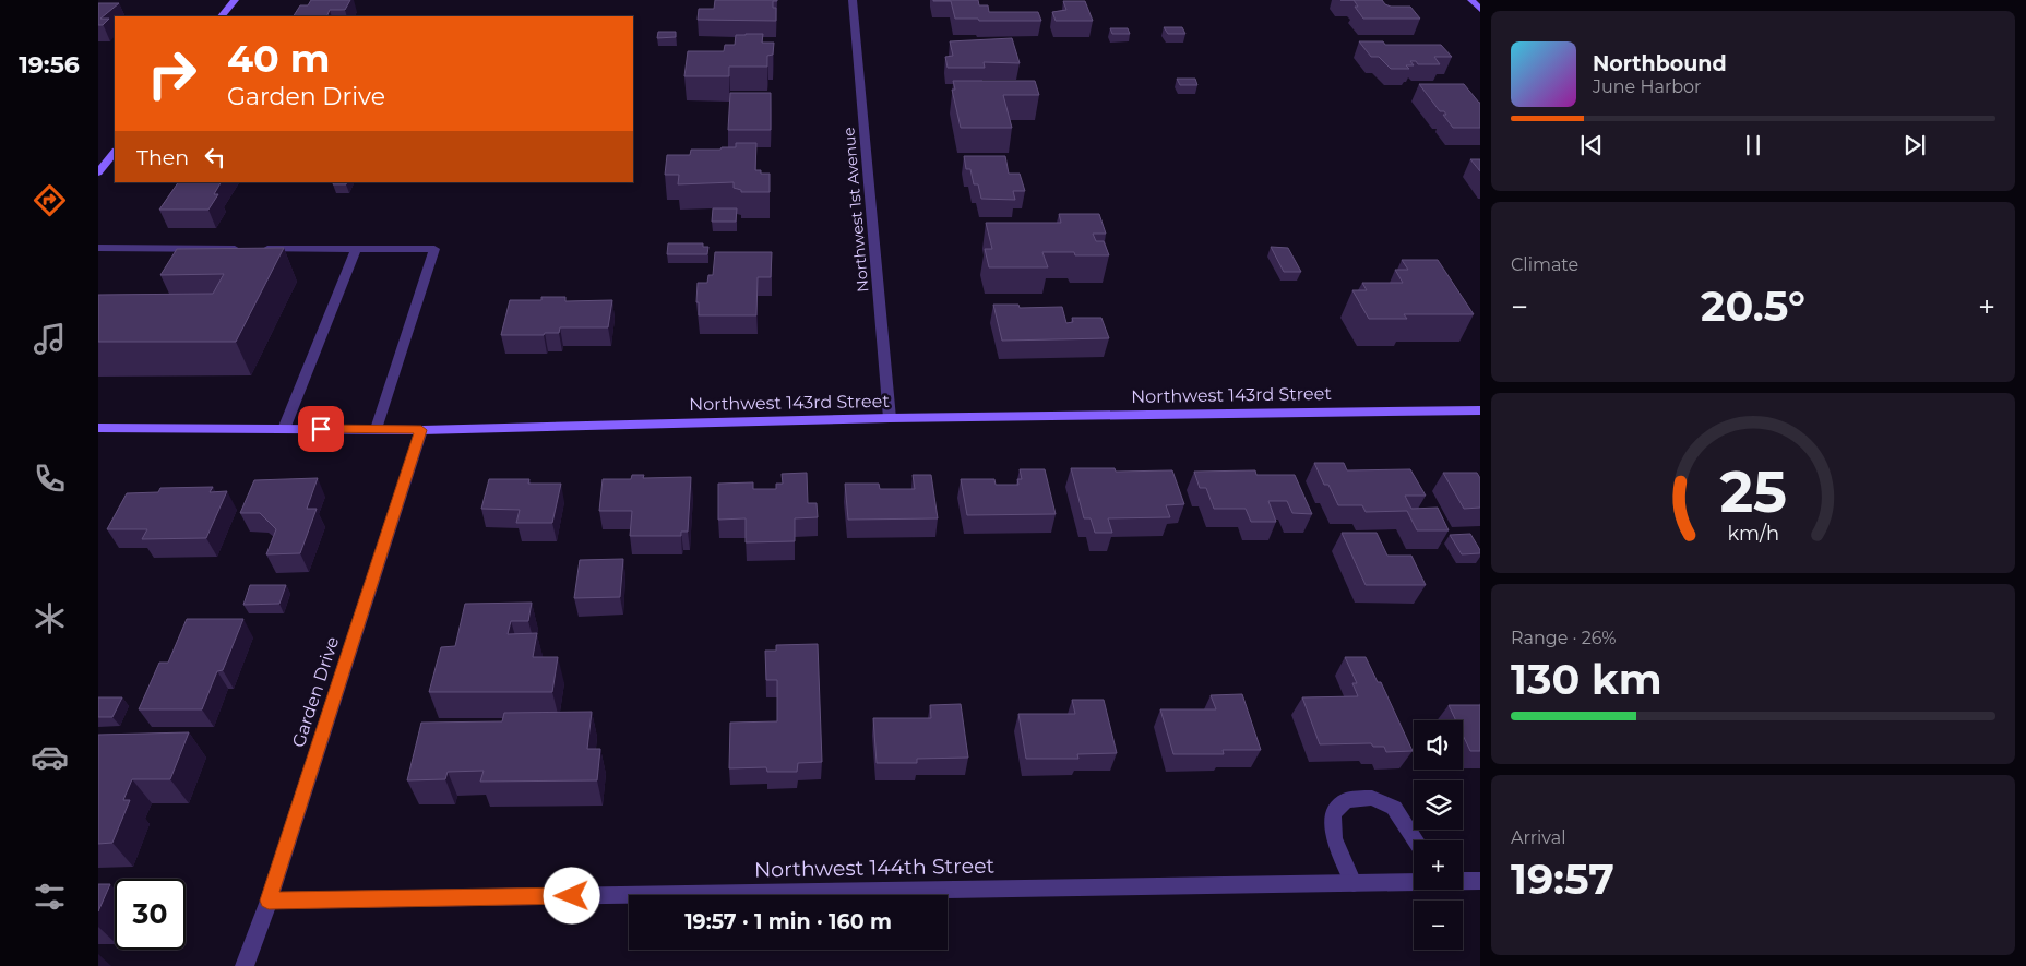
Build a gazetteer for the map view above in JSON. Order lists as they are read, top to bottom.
{
  "streets": {
    "street": [
      "Northwest 1st Avenue",
      "Northwest 143rd Street",
      "Garden Drive",
      "Northwest 144th Street"
    ]
  },
  "crossings": [
    ["Northwest 1st Avenue", "Northwest 143rd Street"],
    ["Northwest 143rd Street", "Garden Drive"],
    ["Garden Drive", "Northwest 144th Street"]
  ],
  "page": {
    "tabs": "19:56",
    "turn": ["40 m", "Garden Drive"],
    "song": ["Northbound", "June Harbor"],
    "then": "Then",
    "tile": [
      "Climate",
      ["Range · 26%", "130 km"],
      ["Arrival", "19:57"]
    ],
    "heat": ["−", "20.5°", "+"],
    "map_buttons": ["+", "−"],
    "limit": "30",
    "trip": "19:57 · 1 min · 160 m",
    "gauge": ["25", "km/h"]
  }
}
